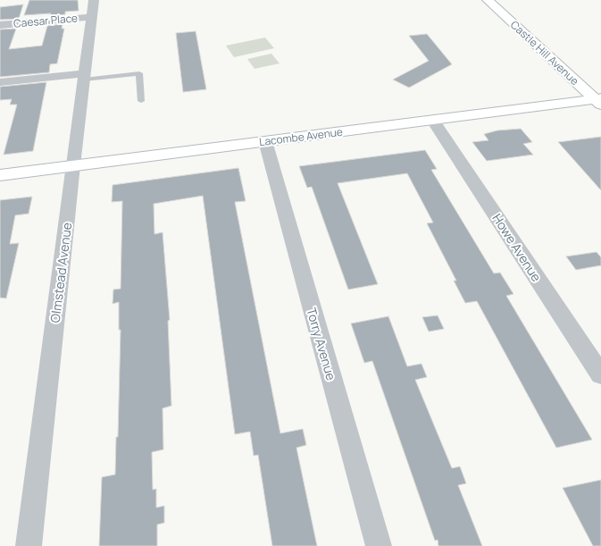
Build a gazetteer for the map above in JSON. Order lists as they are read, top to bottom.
{
  "streets": {
    "main road": ["Castle Hill Avenue", "Lacombe Avenue"],
    "street": [
      "Caesar Place",
      "Howe Avenue",
      "Olmstead Avenue",
      "Torry Avenue"
    ]
  },
  "crossings": [
    ["Caesar Place", "Olmstead Avenue"],
    ["Castle Hill Avenue", "Lacombe Avenue"],
    ["Lacombe Avenue", "Howe Avenue"],
    ["Lacombe Avenue", "Olmstead Avenue"],
    ["Lacombe Avenue", "Torry Avenue"]
  ]
}
